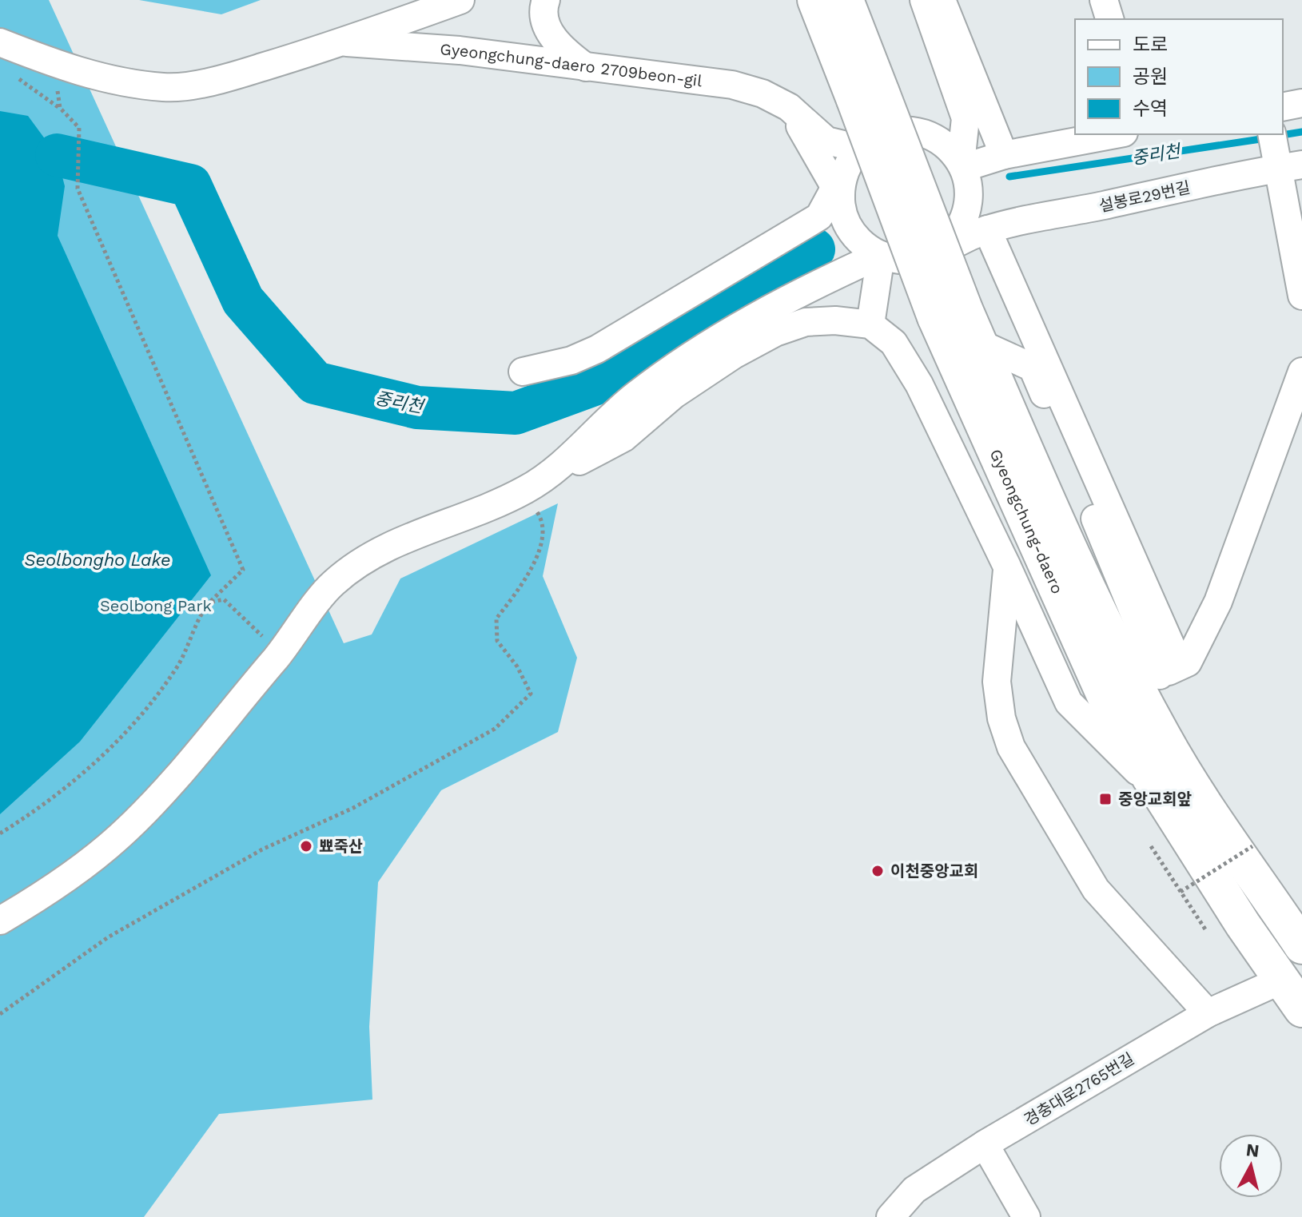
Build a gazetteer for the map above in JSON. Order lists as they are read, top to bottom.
{
  "streets": {
    "main road": ["Gyeongchung-daero"],
    "street": ["Gyeongchung-daero 2709beon-gil", "설봉로29번길", "경충대로2765번길"]
  },
  "crossings": [
    ["Gyeongchung-daero 2709beon-gil", "설봉로29번길"],
    ["Gyeongchung-daero", "경충대로2765번길"]
  ],
  "water": ["중리천", "Seolbongho Lake"],
  "parks": ["Seolbong Park"],
  "places": {
    "transit": ["중앙교회앞"],
    "other": ["뾰죽산", "이천중앙교회"]
  },
  "legend": ["도로", "공원", "수역"],
  "north": "top"
}
